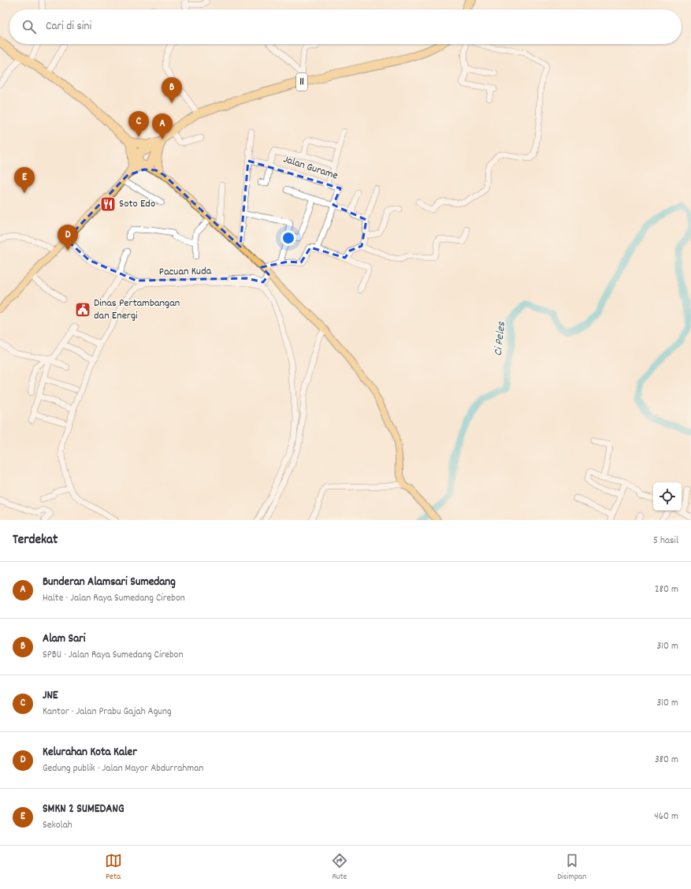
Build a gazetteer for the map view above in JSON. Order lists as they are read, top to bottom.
{
  "streets": {
    "highway": ["11"],
    "street": ["Jalan Gurame", "Pacuan Kuda"]
  },
  "water": ["Ci Peles"],
  "places": {
    "restaurant": ["Soto Edo"],
    "public building": ["Dinas Pertambangan dan Energi"]
  },
  "page": {
    "search": "Cari di sini",
    "pins": [
      "B",
      "C",
      "A",
      "E",
      "D"
    ],
    "heading": ["Terdekat", "5 hasil"],
    "list": [
      {
        "mark": "A",
        "name": "Bunderan Alamsari Sumedang",
        "note": "Halte · Jalan Raya Sumedang Cirebon",
        "value": "280 m"
      },
      {
        "mark": "B",
        "name": "Alam Sari",
        "note": "SPBU · Jalan Raya Sumedang Cirebon",
        "value": "310 m"
      },
      {
        "mark": "C",
        "name": "JNE",
        "note": "Kantor · Jalan Prabu Gajah Agung",
        "value": "310 m"
      },
      {
        "mark": "D",
        "name": "Kelurahan Kota Kaler",
        "note": "Gedung publik · Jalan Mayor Abdurrahman",
        "value": "380 m"
      },
      {
        "mark": "E",
        "name": "SMKN 2 SUMEDANG",
        "note": "Sekolah",
        "value": "460 m"
      }
    ],
    "nav": ["Peta", "Rute", "Disimpan"]
  }
}
